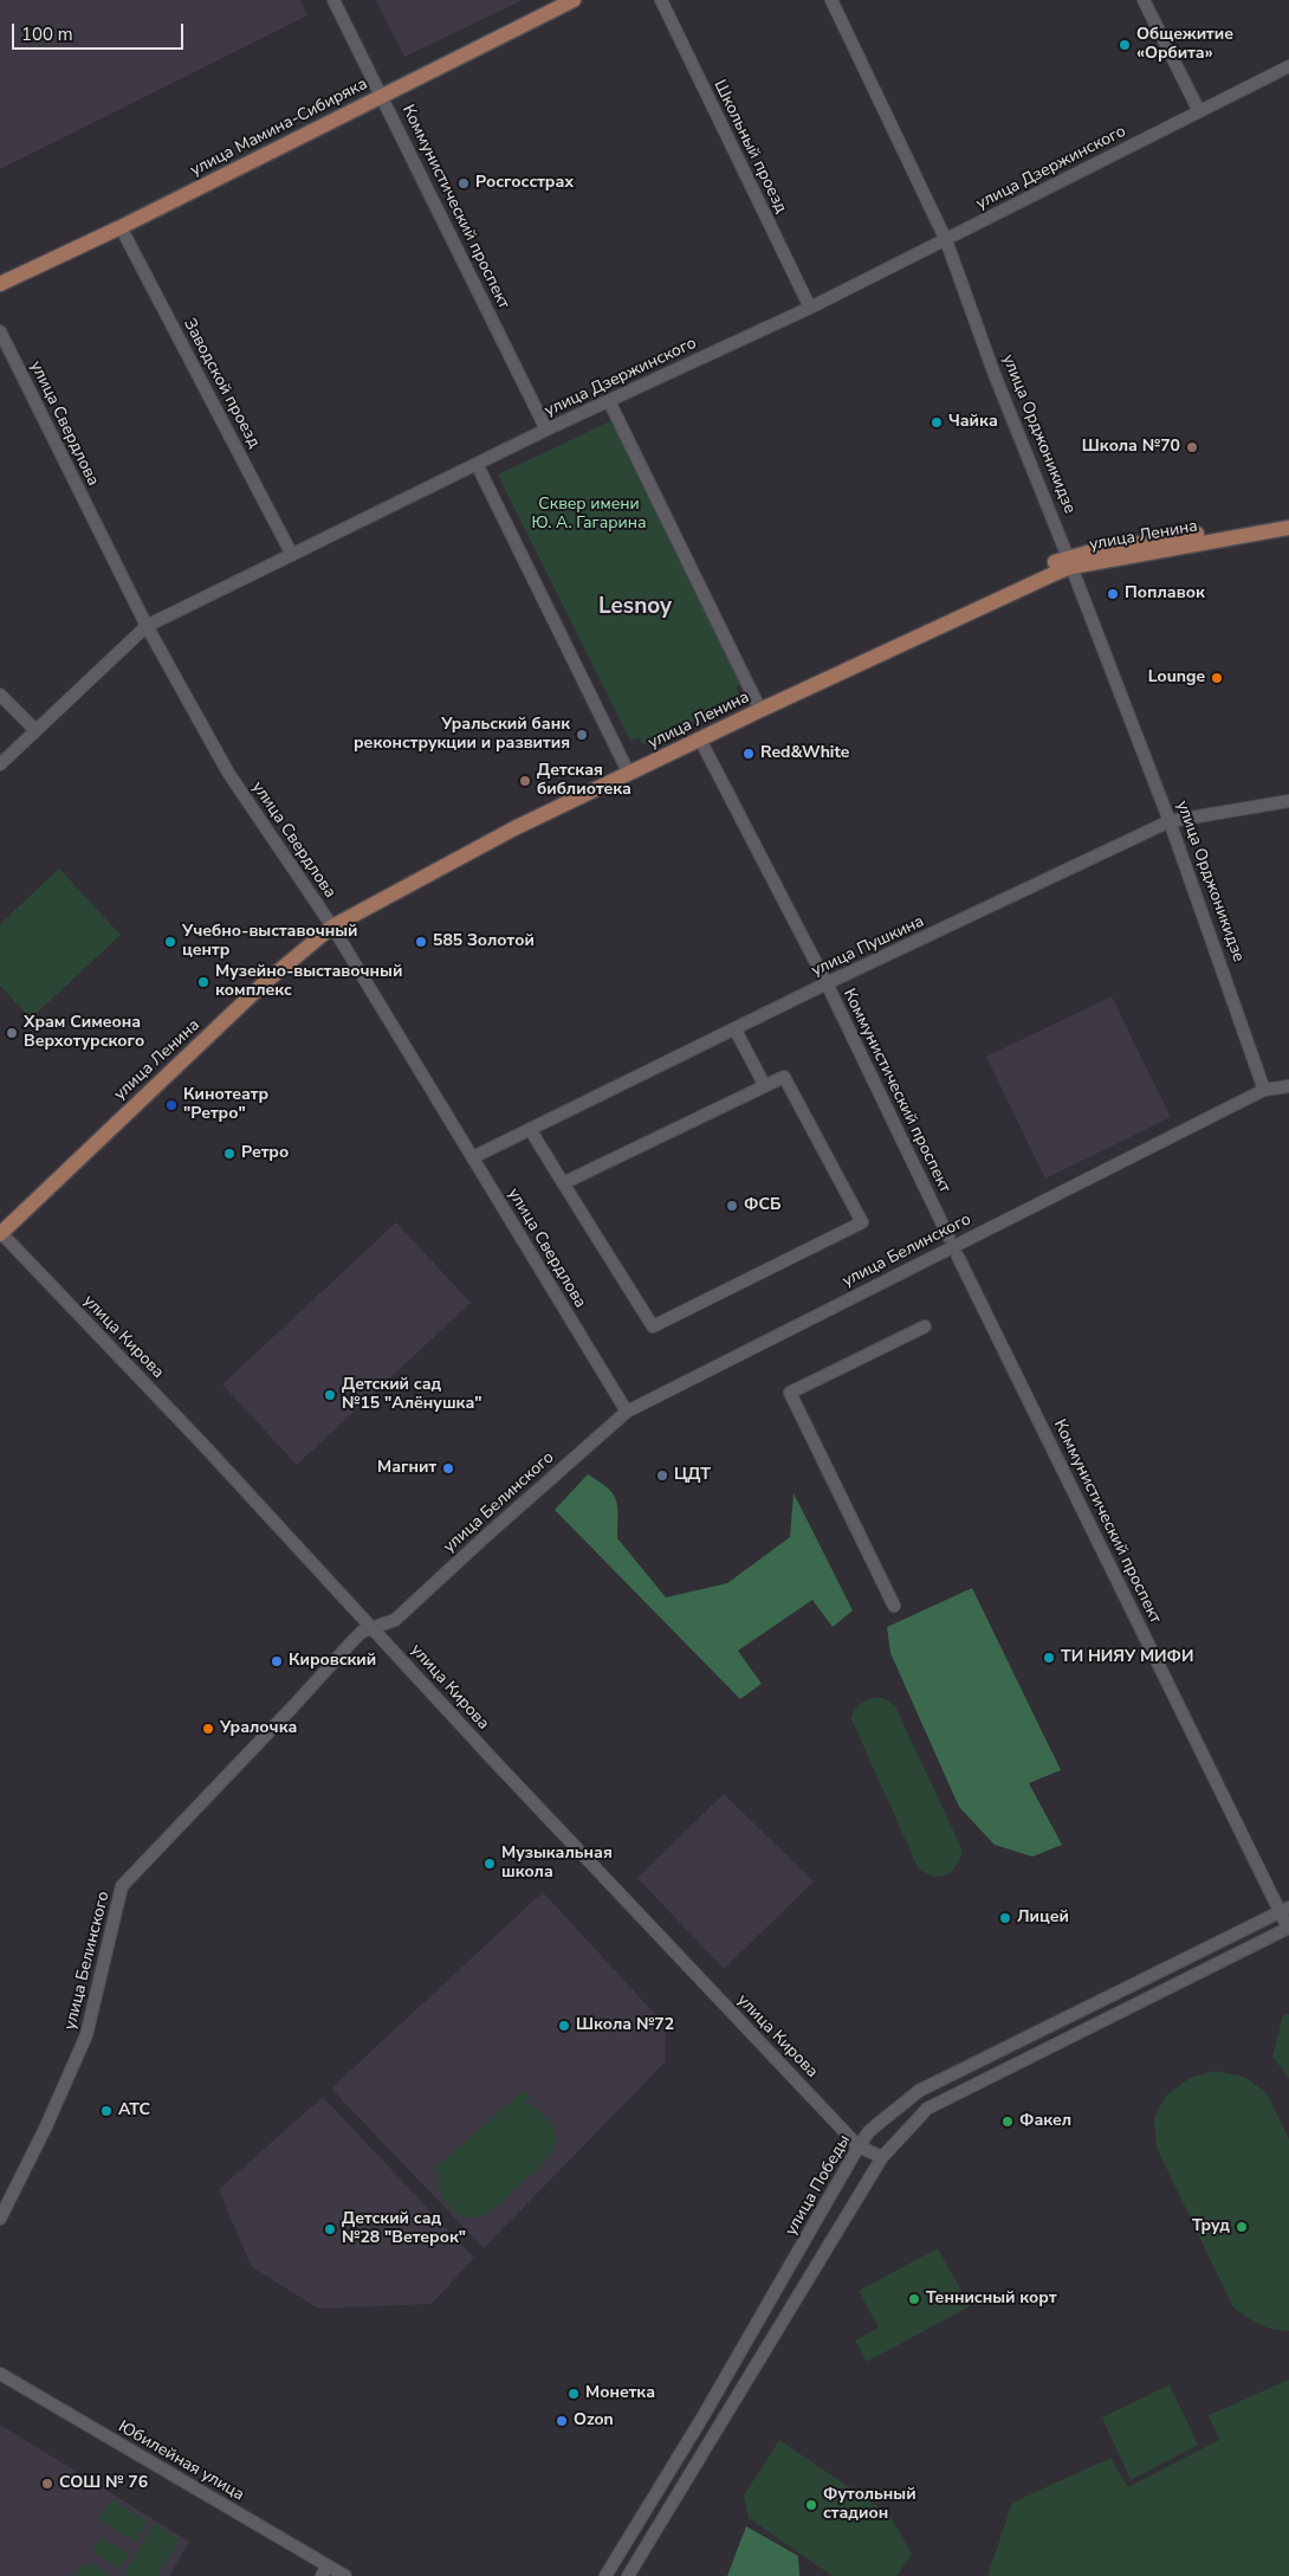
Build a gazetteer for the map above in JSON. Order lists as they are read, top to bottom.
{
  "streets": {
    "main road": ["улица Мамина-Сибиряка", "улица Ленина"],
    "street": [
      "Школьный проезд",
      "улица Дзержинского",
      "Коммунистический проспект",
      "Заводской проезд",
      "улица Свердлова",
      "улица Орджоникидзе",
      "улица Пушкина",
      "улица Белинского",
      "улица Кирова",
      "улица Победы",
      "Юбилейная улица"
    ]
  },
  "crossings": [
    ["улица Мамина-Сибиряка", "Коммунистический проспект"],
    ["улица Мамина-Сибиряка", "Заводской проезд"],
    ["Школьный проезд", "улица Дзержинского"],
    ["улица Дзержинского", "Коммунистический проспект"],
    ["улица Дзержинского", "Заводской проезд"],
    ["улица Дзержинского", "улица Свердлова"],
    ["улица Дзержинского", "улица Орджоникидзе"],
    ["Коммунистический проспект", "улица Ленина"],
    ["Коммунистический проспект", "улица Пушкина"],
    ["Коммунистический проспект", "улица Победы"],
    ["улица Свердлова", "улица Ленина"],
    ["улица Свердлова", "улица Пушкина"],
    ["улица Свердлова", "улица Белинского"],
    ["улица Орджоникидзе", "улица Ленина"],
    ["улица Орджоникидзе", "улица Пушкина"],
    ["улица Орджоникидзе", "улица Белинского"],
    ["улица Ленина", "улица Кирова"],
    ["улица Белинского", "улица Кирова"],
    ["улица Кирова", "улица Победы"]
  ],
  "districts": ["Lesnoy"],
  "parks": ["Сквер имени Ю. А. Гагарина"],
  "places": [
    "Общежитие «Орбита»",
    "Росгосстрах",
    "Чайка",
    "Школа №70",
    "Поплавок",
    "Lounge",
    "Уральский банк реконструкции и развития",
    "Red&White",
    "Детская библиотека",
    "Учебно-выставочный центр",
    "585 Золотой",
    "Музейно-выставочный комплекс",
    "Храм Симеона Верхотурского",
    "Кинотеатр \"Ретро\"",
    "Ретро",
    "ФСБ",
    "Детский сад №15 \"Алёнушка\"",
    "Магнит",
    "ЦДТ",
    "ТИ НИЯУ МИФИ",
    "Кировский",
    "Уралочка",
    "Музыкальная школа",
    "Лицей",
    "Школа №72",
    "АТС",
    "Факел",
    "Труд",
    "Детский сад №28 \"Ветерок\"",
    "Теннисный корт",
    "Монетка",
    "Ozon",
    "СОШ № 76",
    "Футольный стадион"
  ],
  "scale_bar": "100 m"
}
